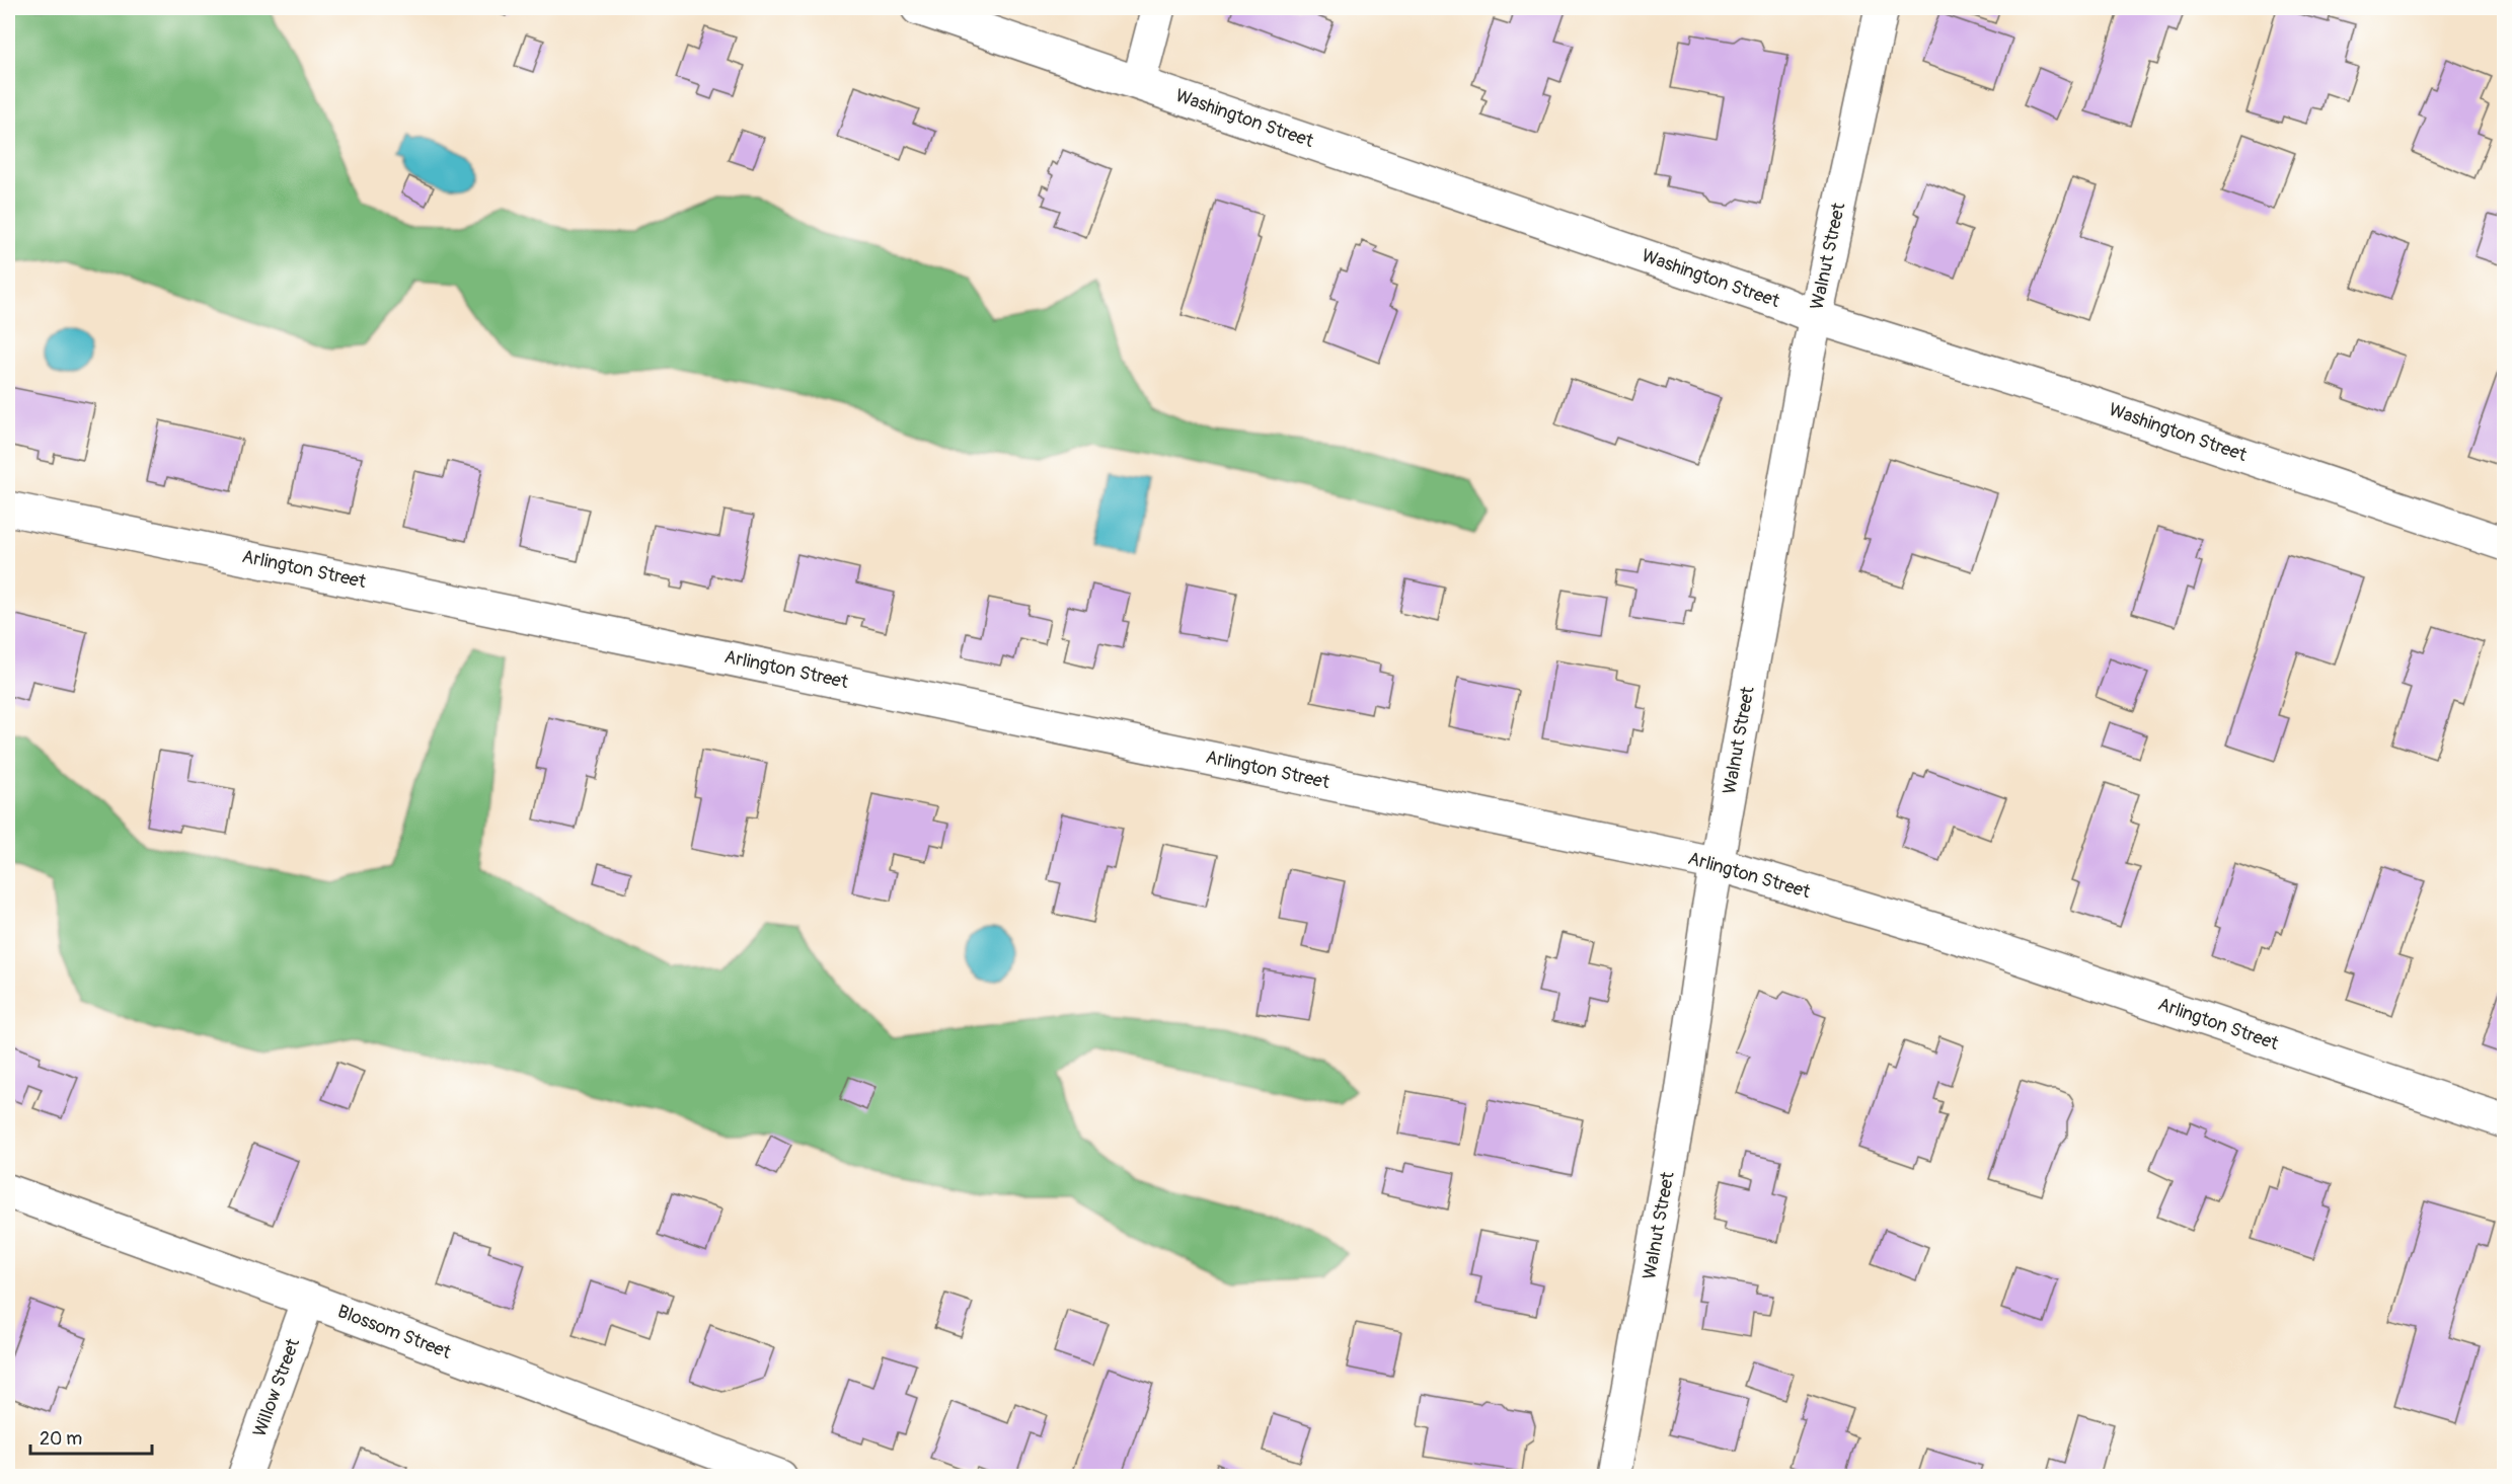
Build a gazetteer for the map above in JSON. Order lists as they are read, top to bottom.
{
  "streets": {
    "street": [
      "Washington Street",
      "Walnut Street",
      "Arlington Street",
      "Blossom Street",
      "Willow Street"
    ]
  },
  "crossings": [
    ["Washington Street", "Walnut Street"],
    ["Walnut Street", "Arlington Street"],
    ["Blossom Street", "Willow Street"]
  ],
  "scale_bar": "20 m"
}
